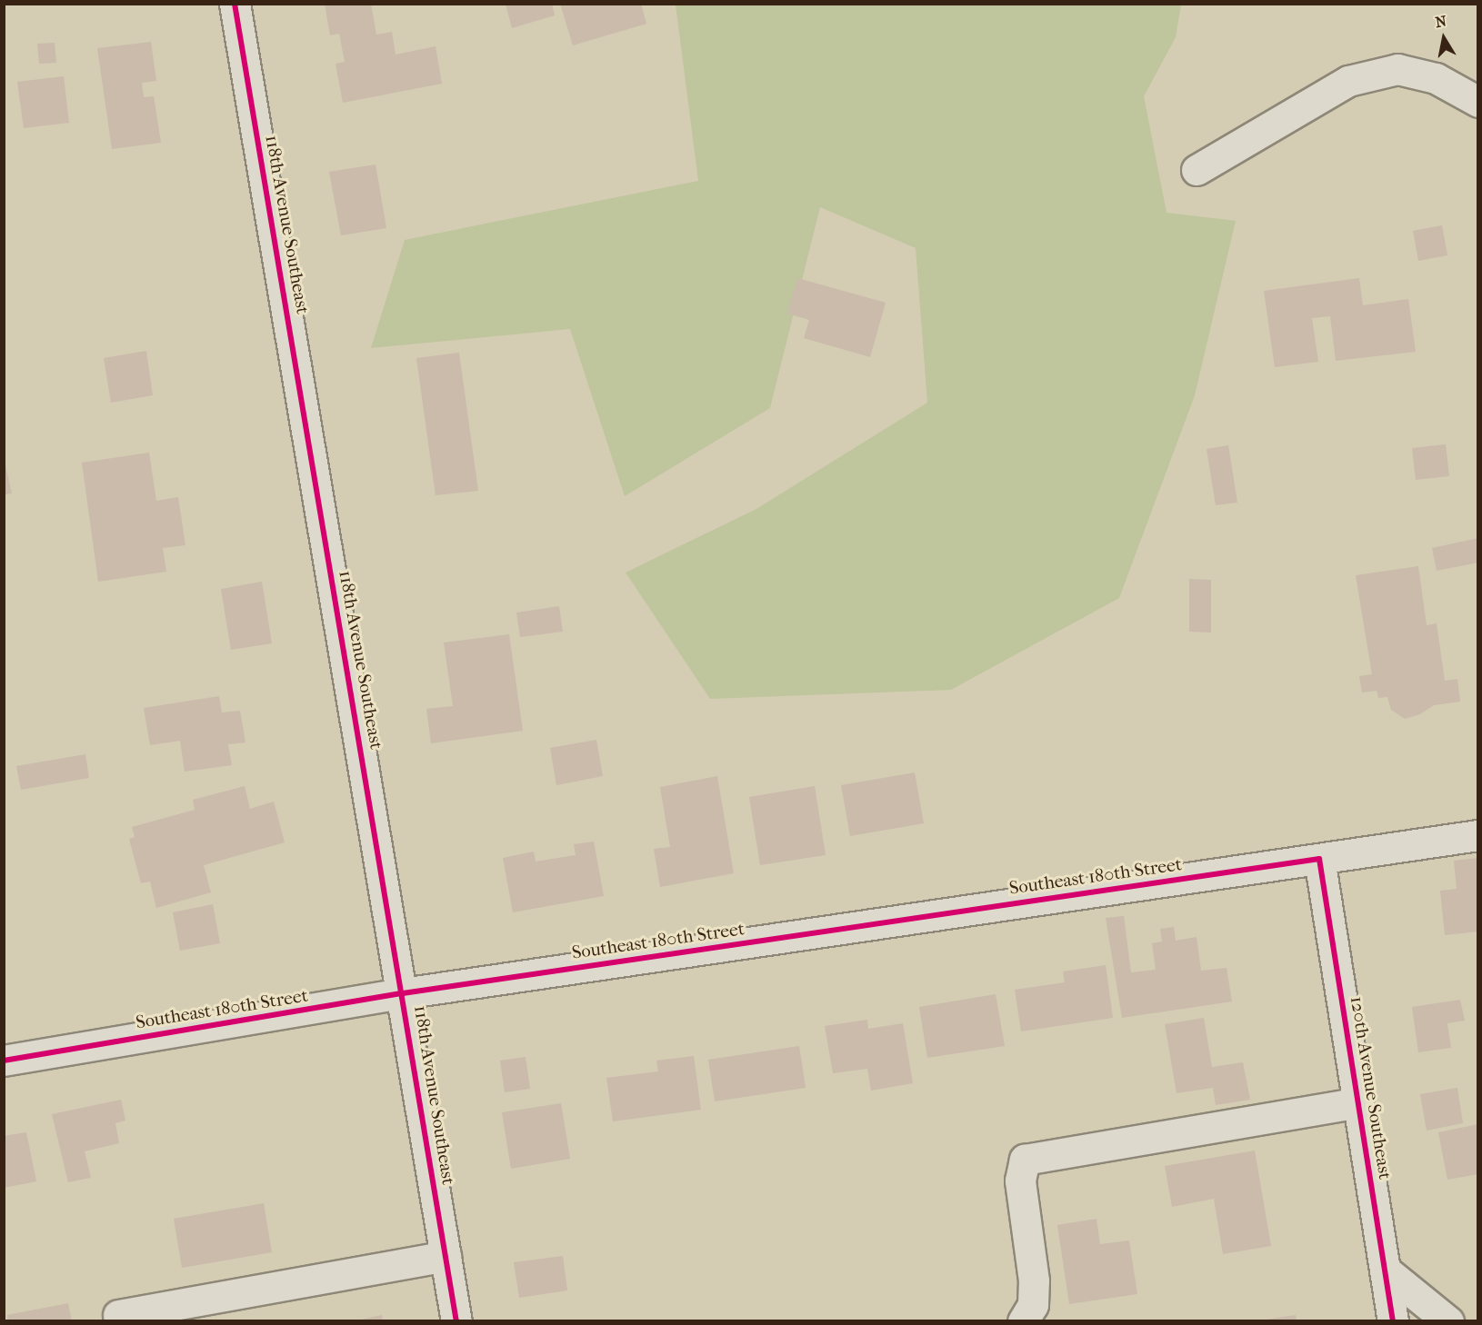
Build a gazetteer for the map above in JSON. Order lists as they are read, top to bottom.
{
  "streets": {
    "street": ["118th Avenue Southeast", "Southeast 180th Street", "120th Avenue Southeast"]
  },
  "crossings": [
    ["118th Avenue Southeast", "Southeast 180th Street"],
    ["Southeast 180th Street", "120th Avenue Southeast"]
  ],
  "north": "top"
}
